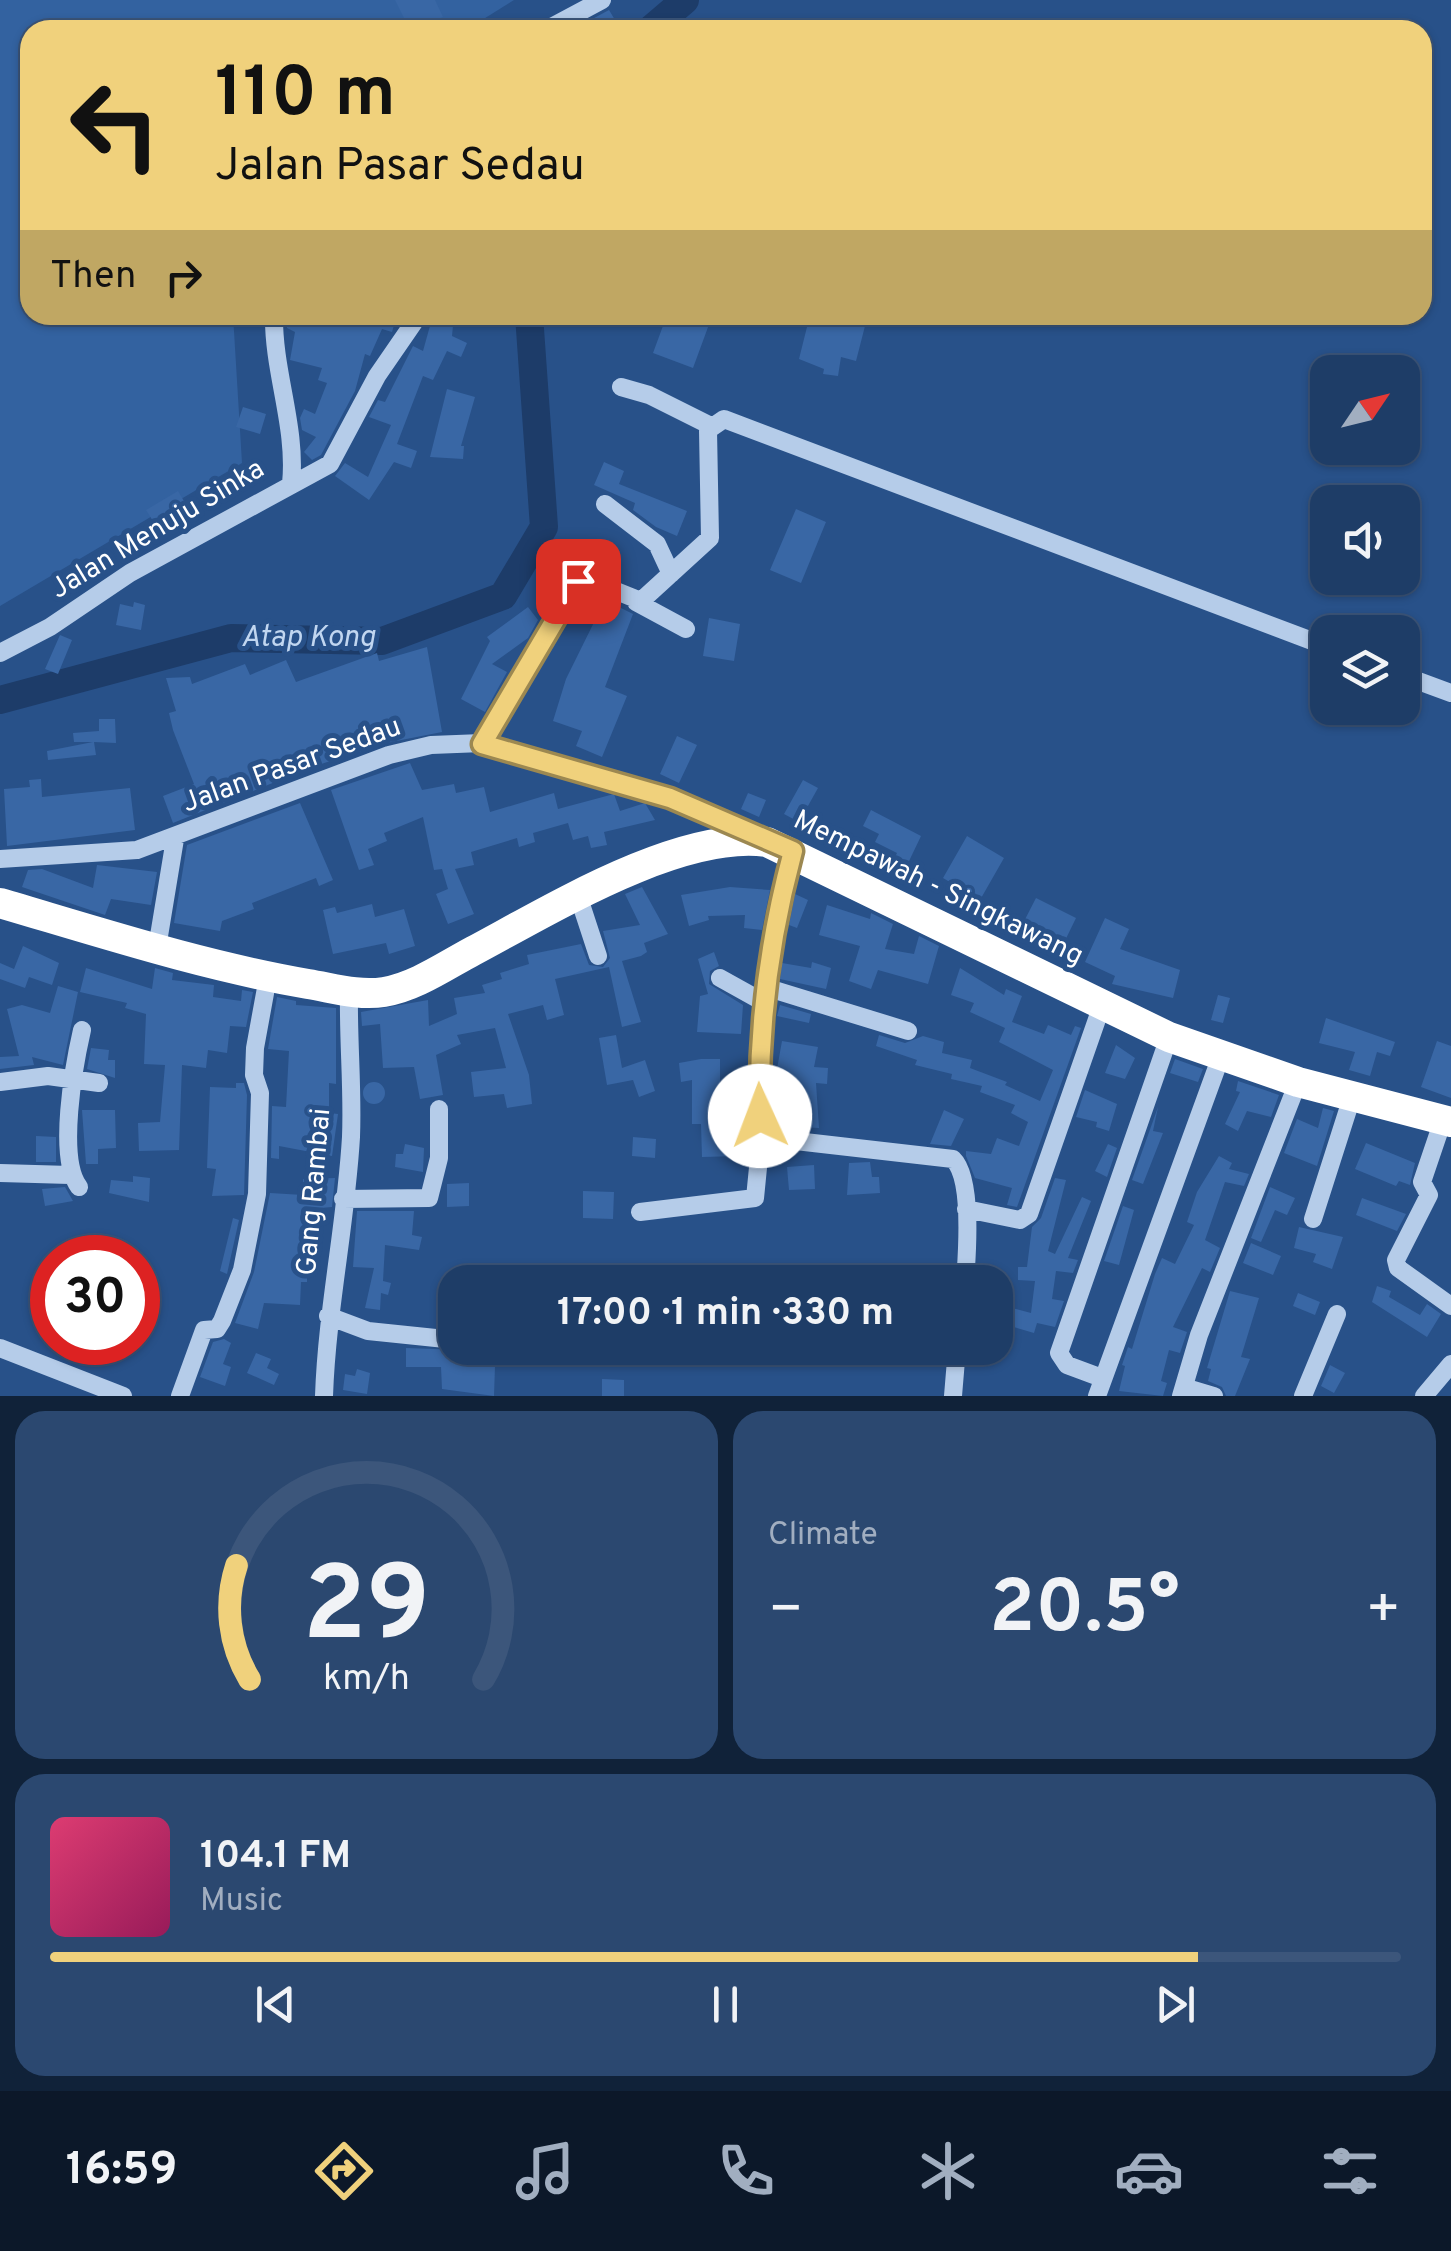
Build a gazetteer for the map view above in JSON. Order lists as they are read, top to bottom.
{
  "streets": {
    "highway": ["Mempawah - Singkawang"],
    "street": ["Jalan Menuju Sinka", "Jalan Pasar Sedau", "Gang Rambai"]
  },
  "crossings": [
    ["Jalan Pasar Sedau", "Mempawah - Singkawang"],
    ["Mempawah - Singkawang", "Gang Rambai"]
  ],
  "water": ["Atap Kong"],
  "north": "top right",
  "page": {
    "turn": ["110 m", "Jalan Pasar Sedau"],
    "then": "Then",
    "limit": "30",
    "trip": "17:00 · 1 min · 330 m",
    "tile": "Climate",
    "heat": ["−", "20.5°", "+"],
    "song": ["104.1 FM", "Music"],
    "tabs": "16:59",
    "gauge": ["29", "km/h"]
  }
}
